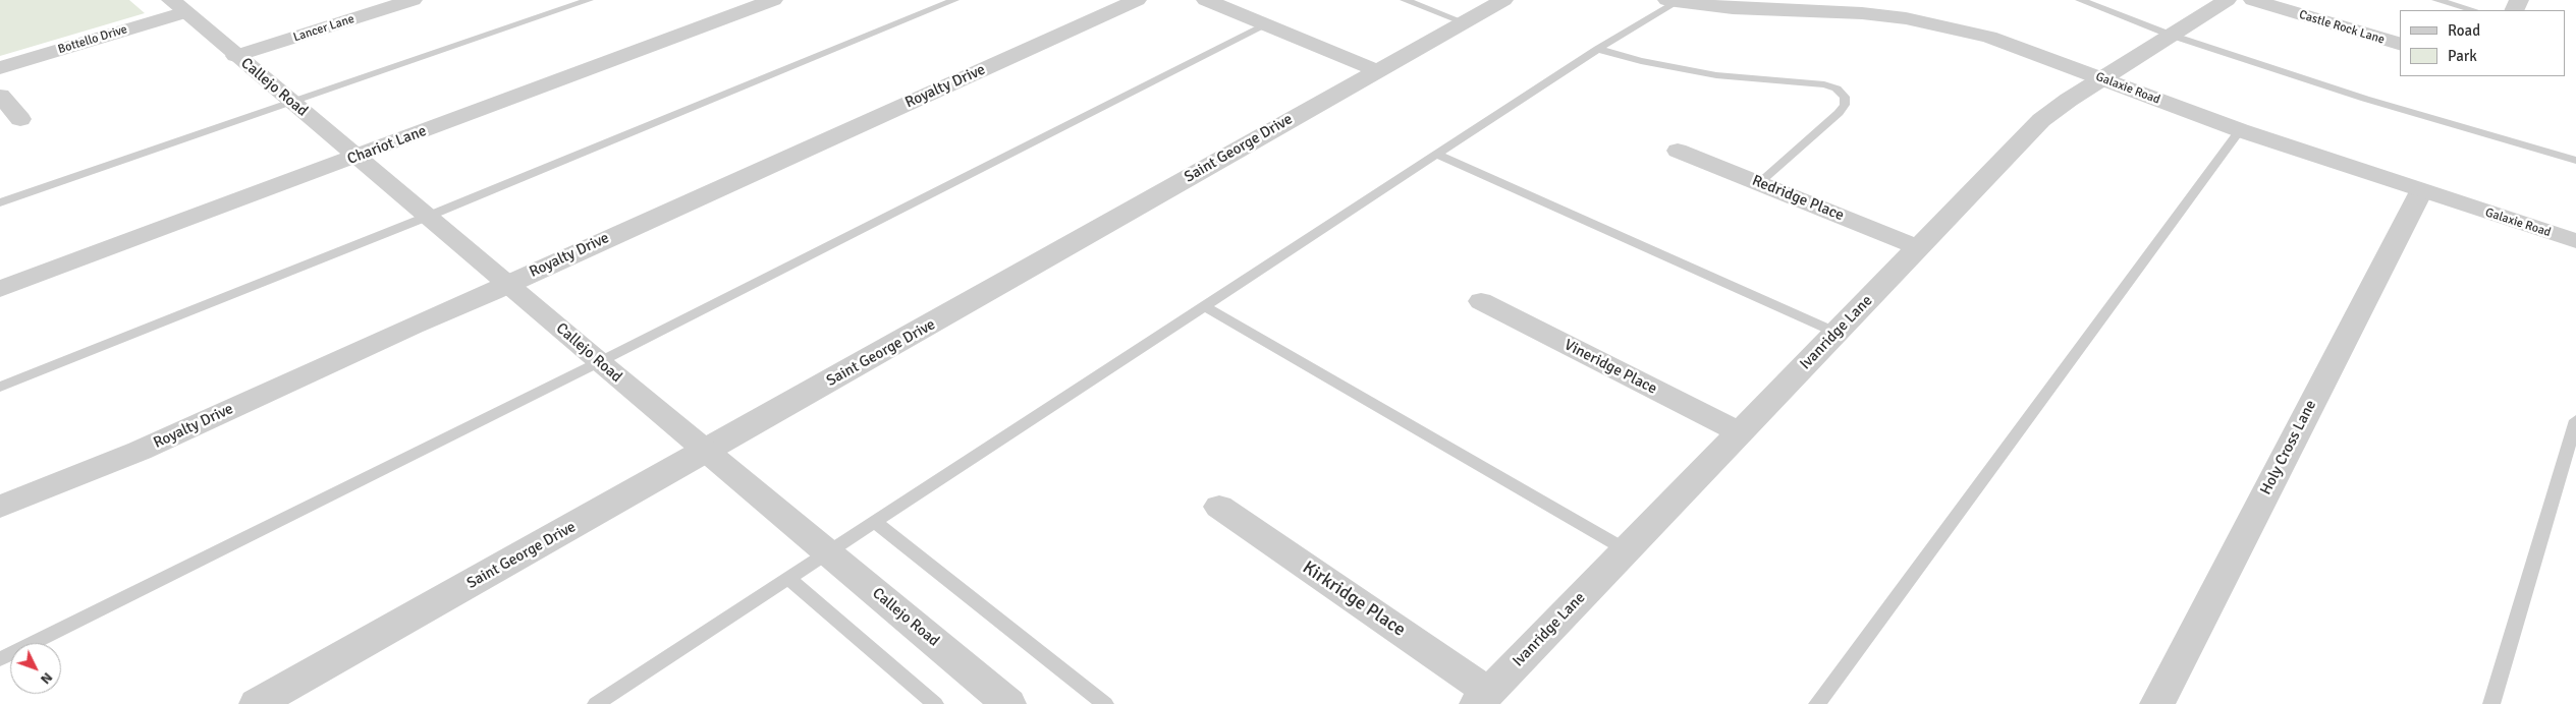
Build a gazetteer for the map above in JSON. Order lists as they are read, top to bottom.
{
  "streets": {
    "street": [
      "Castle Rock Lane",
      "Lancer Lane",
      "Bottello Drive",
      "Royalty Drive",
      "Callejo Road",
      "Galaxie Road",
      "Chariot Lane",
      "Saint George Drive",
      "Redridge Place",
      "Ivanridge Lane",
      "Vineridge Place",
      "Holy Cross Lane",
      "Kirkridge Place"
    ]
  },
  "crossings": [
    ["Lancer Lane", "Callejo Road"],
    ["Bottello Drive", "Callejo Road"],
    ["Royalty Drive", "Callejo Road"],
    ["Callejo Road", "Chariot Lane"],
    ["Callejo Road", "Saint George Drive"],
    ["Galaxie Road", "Ivanridge Lane"],
    ["Galaxie Road", "Holy Cross Lane"],
    ["Redridge Place", "Ivanridge Lane"],
    ["Ivanridge Lane", "Vineridge Place"],
    ["Ivanridge Lane", "Kirkridge Place"]
  ],
  "legend": ["Road", "Park"],
  "north": "bottom right"
}
